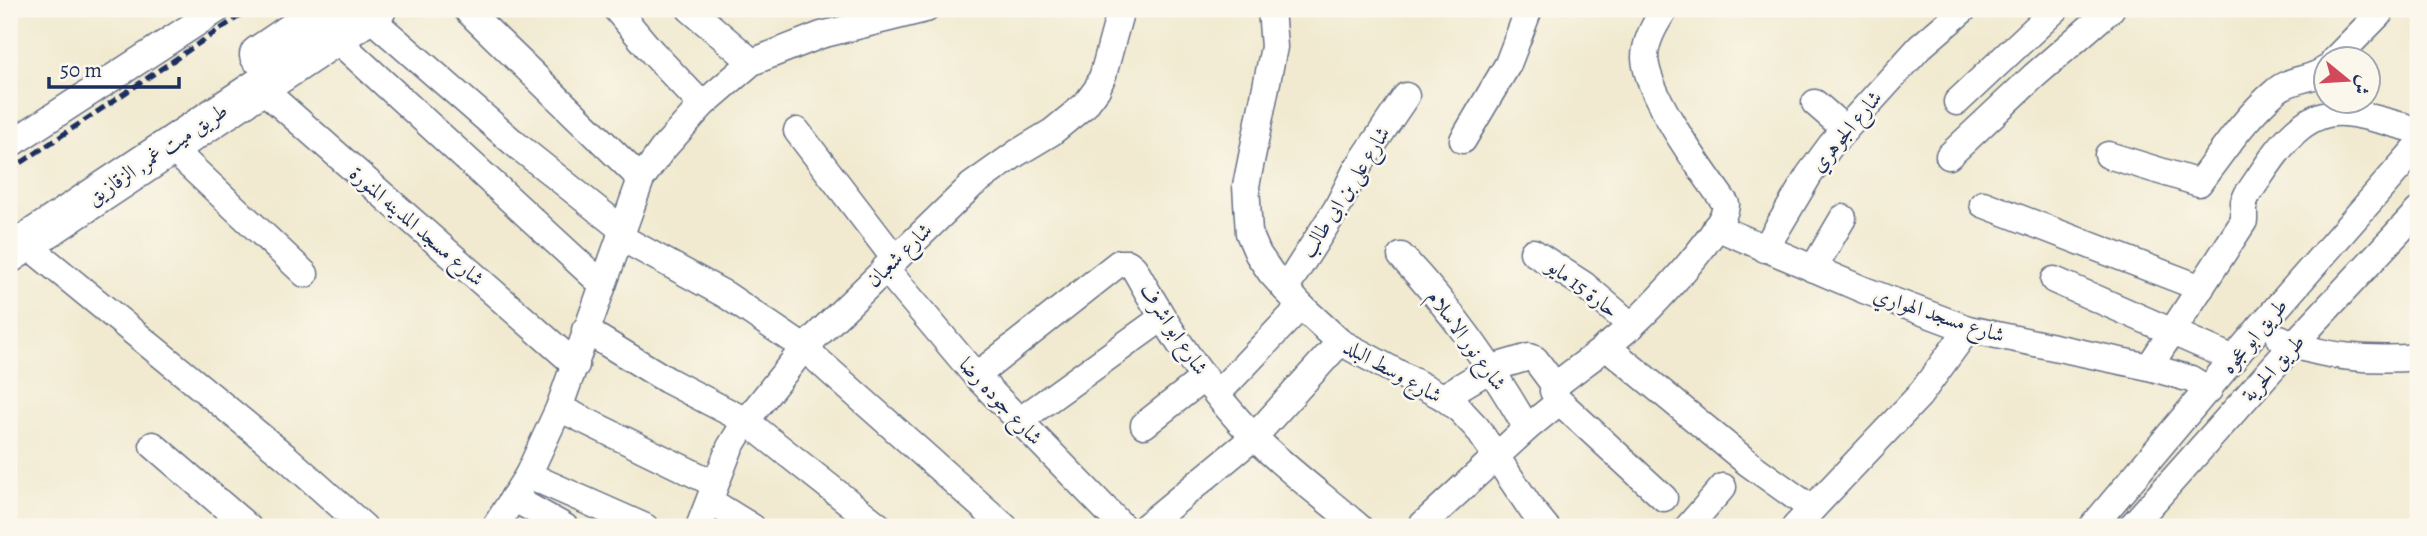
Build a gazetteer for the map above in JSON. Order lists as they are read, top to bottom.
{
  "streets": {
    "highway": ["طريق ميت غمر, الزقازيق"],
    "street": [
      "شارع الجوهري",
      "شارع على بن ابى طالب",
      "شارع مسجد المدينه المنورة",
      "شارع شعبان",
      "حارة 15 مايو",
      "شارع مسجد الهواري",
      "شارع ابو اشرف",
      "طريق ابو عجوه",
      "شارع نور الاسلام",
      "طريق الحرية",
      "شارع وسط البلد",
      "شارع جوده رضا"
    ]
  },
  "crossings": [
    ["شارع الجوهري", "شارع مسجد الهواري"],
    ["طريق ميت غمر, الزقازيق", "شارع مسجد المدينه المنورة"],
    ["شارع على بن ابى طالب", "شارع ابو اشرف"],
    ["شارع على بن ابى طالب", "شارع وسط البلد"],
    ["شارع شعبان", "شارع جوده رضا"],
    ["شارع مسجد الهواري", "طريق ابو عجوه"],
    ["شارع ابو اشرف", "شارع جوده رضا"]
  ],
  "scale_bar": "50 m",
  "north": "right"
}
